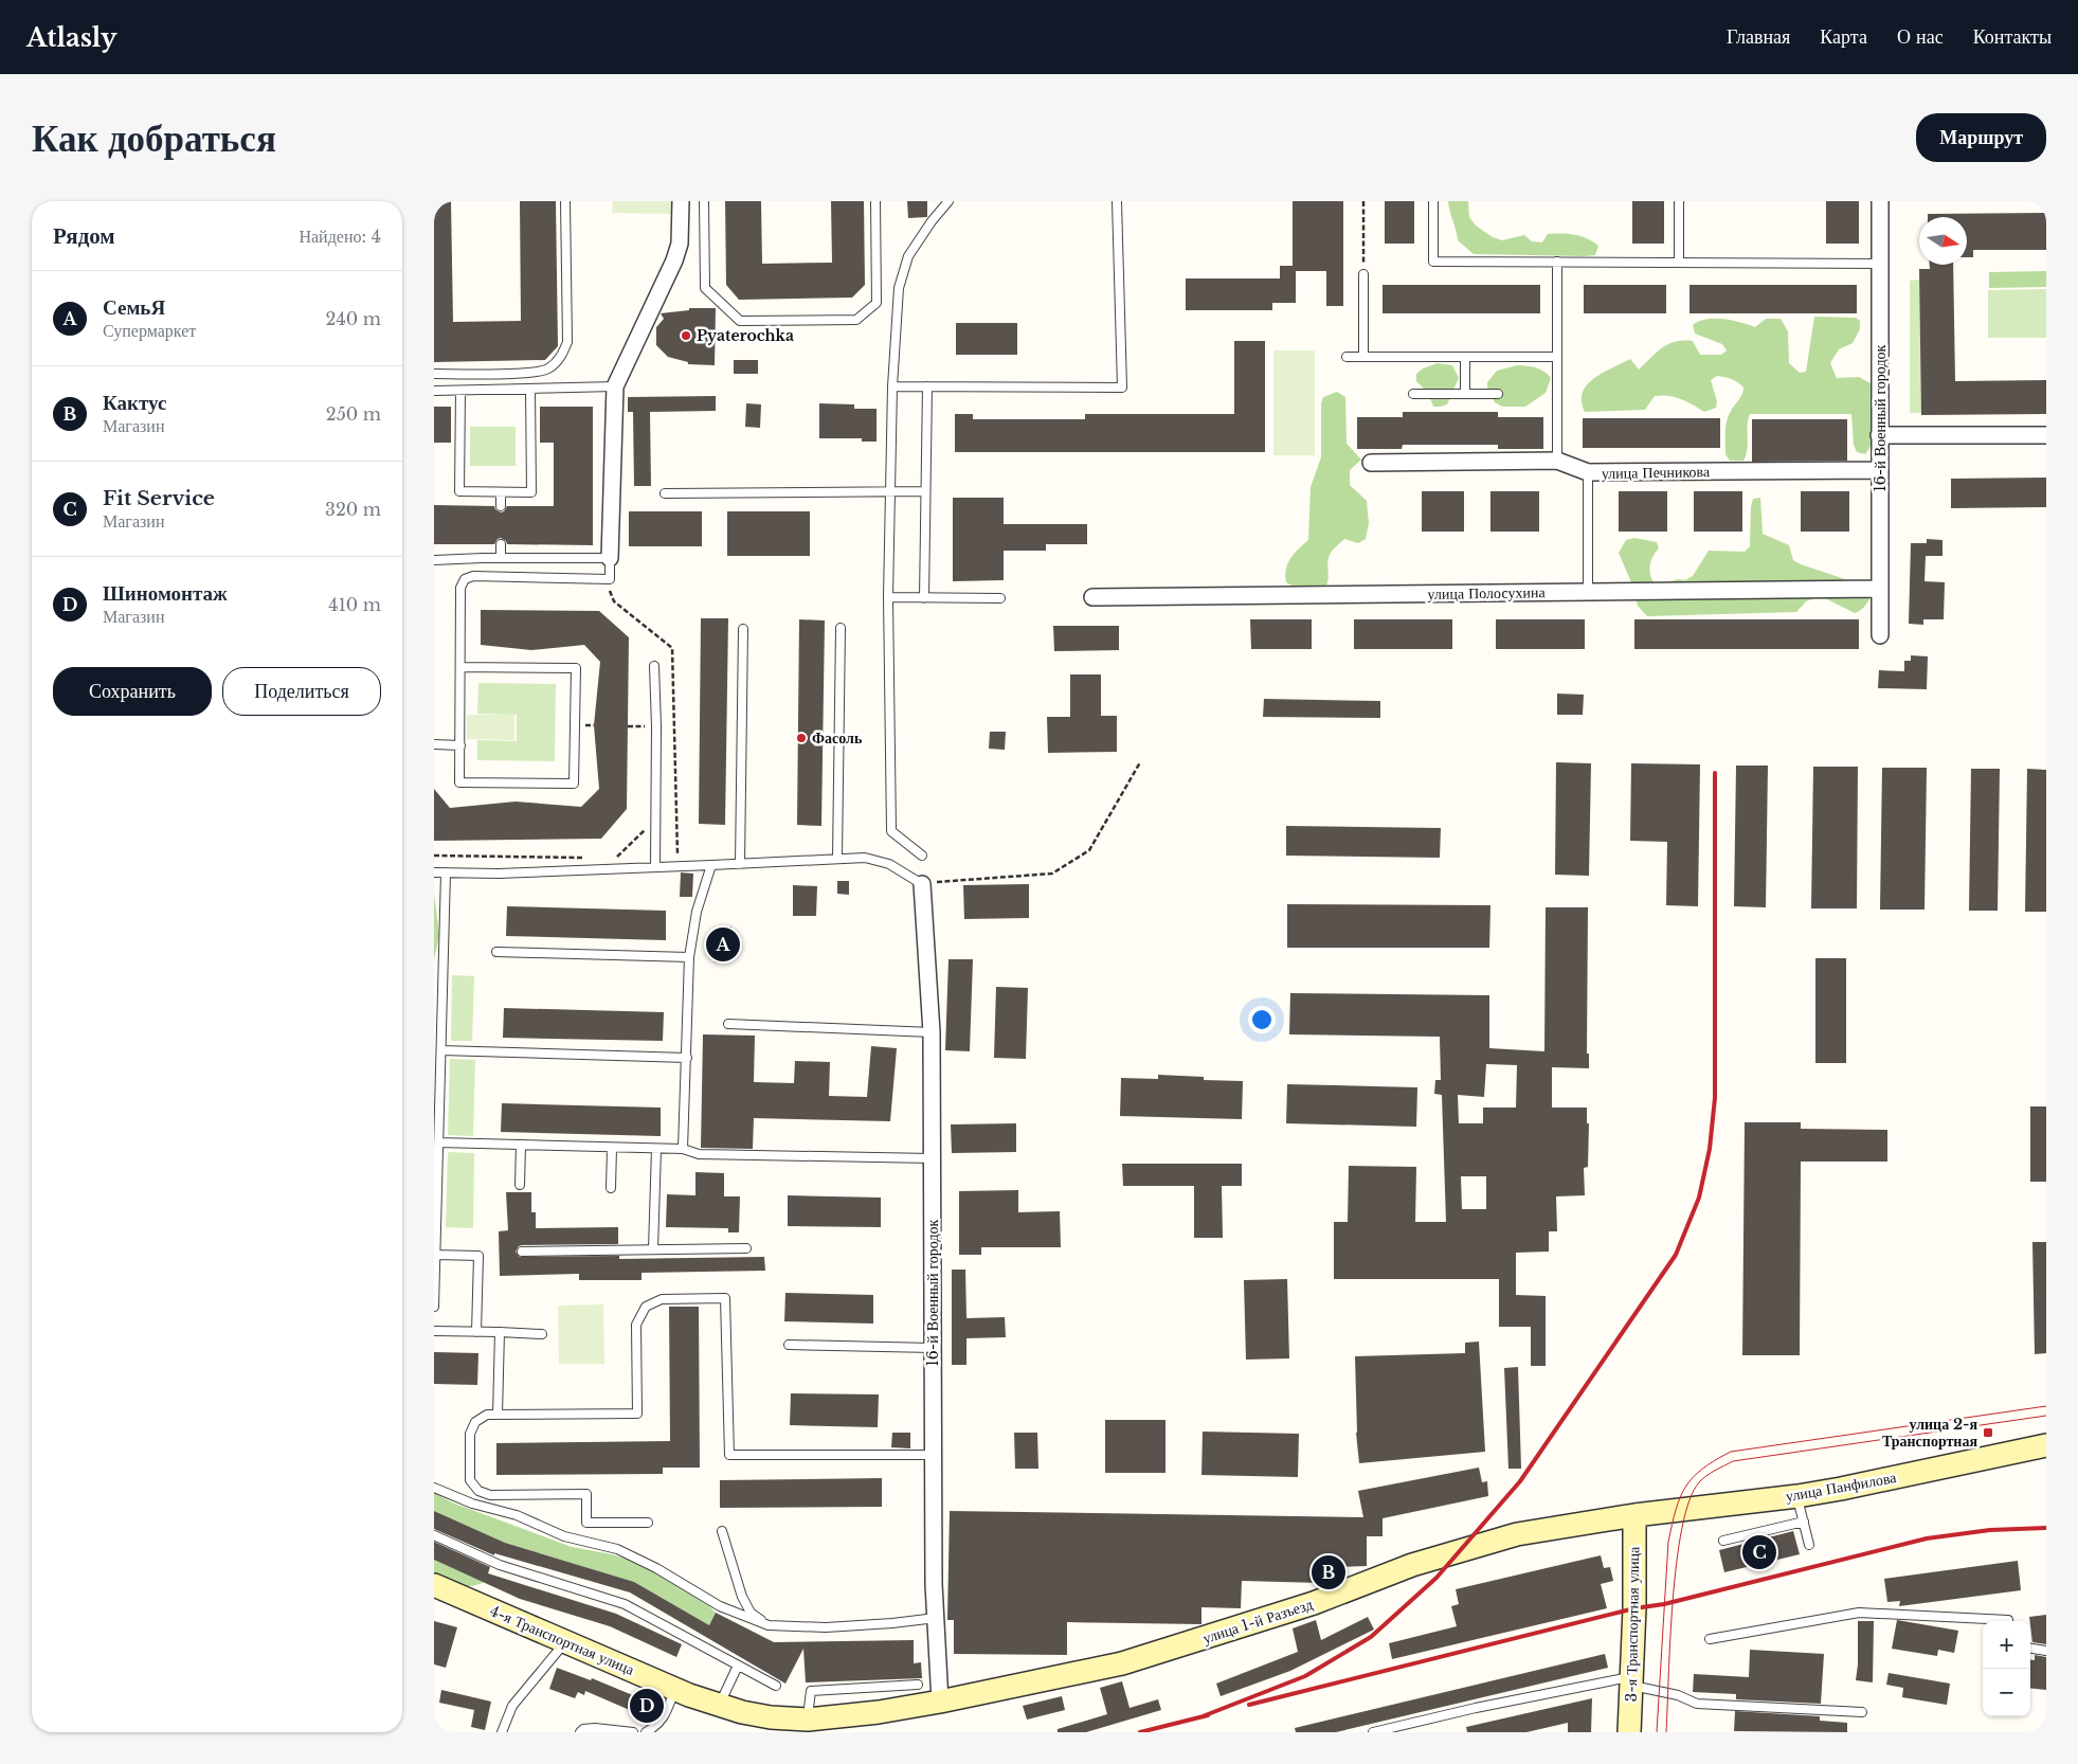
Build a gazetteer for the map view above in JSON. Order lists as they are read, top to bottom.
{
  "streets": {
    "main road": [
      "улица Панфилова",
      "улица 1-й Разъезд",
      "3-я Транспортная улица",
      "4-я Транспортная улица"
    ],
    "street": ["16-й Военный городок", "улица Печникова", "улица Полосухина"]
  },
  "crossings": [
    ["16-й Военный городок", "улица Печникова"],
    ["16-й Военный городок", "улица Полосухина"],
    ["16-й Военный городок", "улица 1-й Разъезд"],
    ["16-й Военный городок", "4-я Транспортная улица"],
    ["улица Панфилова", "улица 1-й Разъезд"],
    ["улица Панфилова", "3-я Транспортная улица"],
    ["улица 1-й Разъезд", "3-я Транспортная улица"],
    ["улица 1-й Разъезд", "4-я Транспортная улица"]
  ],
  "places": {
    "other": ["Pyaterochka", "Фасоль"],
    "transit": ["улица 2-я Транспортная"]
  },
  "north": "right",
  "page": {
    "header": "Atlasly",
    "nav": [
      "Главная",
      "Карта",
      "О нас",
      "Контакты"
    ],
    "buttons": [
      "Маршрут",
      ["Сохранить", "Поделиться"]
    ],
    "title": "Как добраться",
    "heading": ["Рядом", "Найдено: 4"],
    "list": [
      {
        "mark": "A",
        "name": "СемьЯ",
        "note": "Супермаркет",
        "value": "240 m"
      },
      {
        "mark": "B",
        "name": "Кактус",
        "note": "Магазин",
        "value": "250 m"
      },
      {
        "mark": "C",
        "name": "Fit Service",
        "note": "Магазин",
        "value": "320 m"
      },
      {
        "mark": "D",
        "name": "Шиномонтаж",
        "note": "Магазин",
        "value": "410 m"
      }
    ],
    "pins": [
      "A",
      "C",
      "B",
      "D"
    ],
    "map_buttons": ["+", "−"]
  }
}
